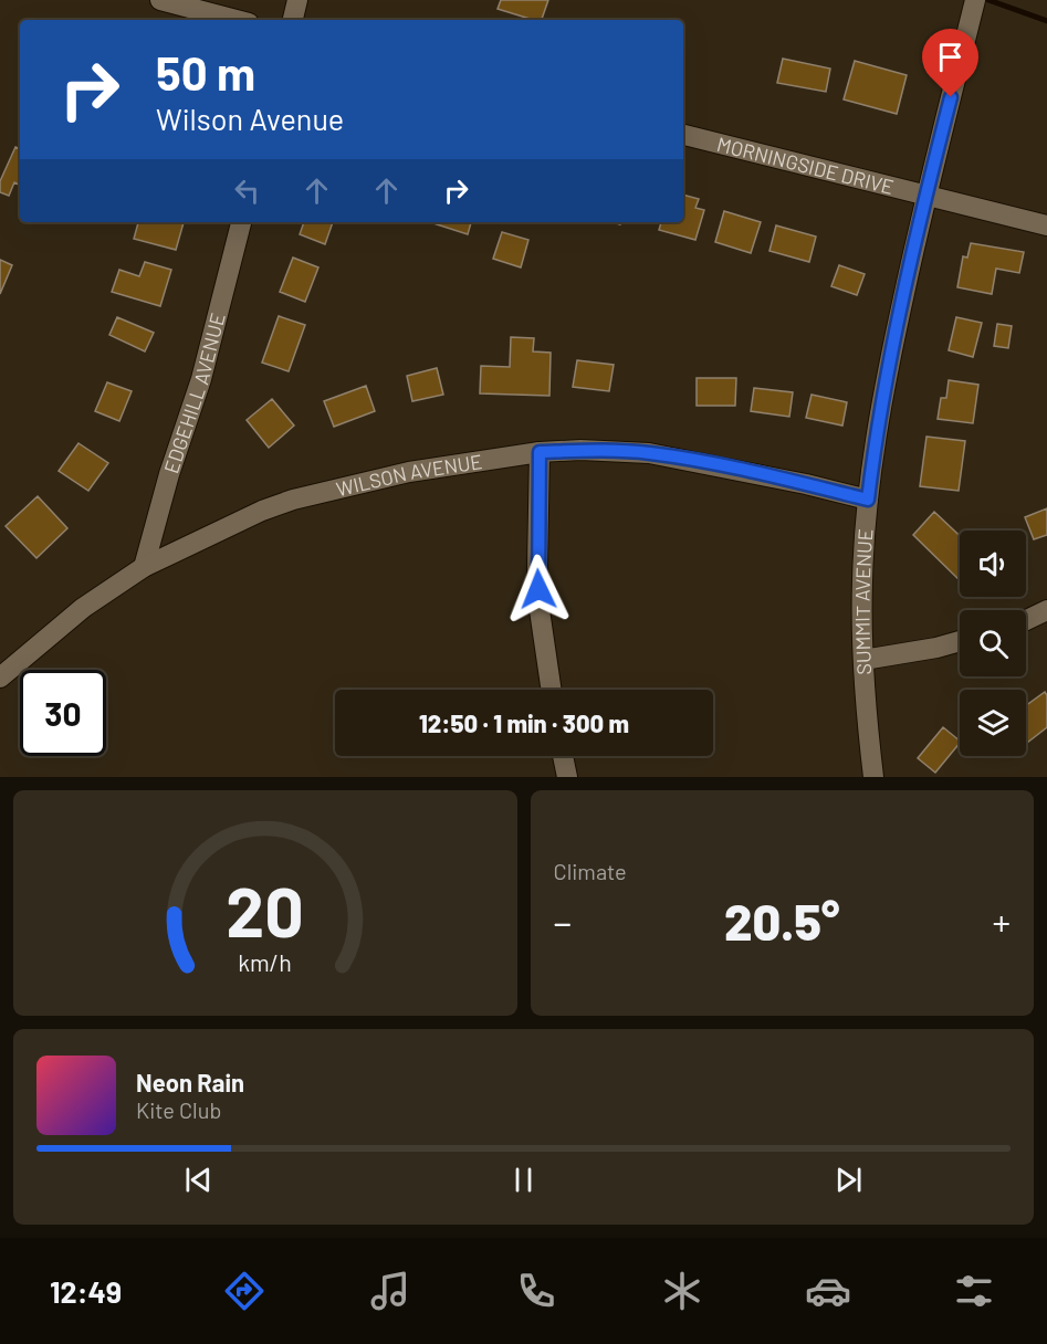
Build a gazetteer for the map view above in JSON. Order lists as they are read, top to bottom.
{
  "streets": {
    "street": [
      "MORNINGSIDE DRIVE",
      "EDGEHILL AVENUE",
      "WILSON AVENUE",
      "SUMMIT AVENUE"
    ]
  },
  "crossings": [
    ["MORNINGSIDE DRIVE", "SUMMIT AVENUE"],
    ["EDGEHILL AVENUE", "WILSON AVENUE"],
    ["WILSON AVENUE", "SUMMIT AVENUE"]
  ],
  "page": {
    "turn": ["50 m", "Wilson Avenue"],
    "limit": "30",
    "trip": "12:50 · 1 min · 300 m",
    "tile": "Climate",
    "heat": ["−", "20.5°", "+"],
    "song": ["Neon Rain", "Kite Club"],
    "tabs": "12:49",
    "gauge": ["20", "km/h"]
  }
}
